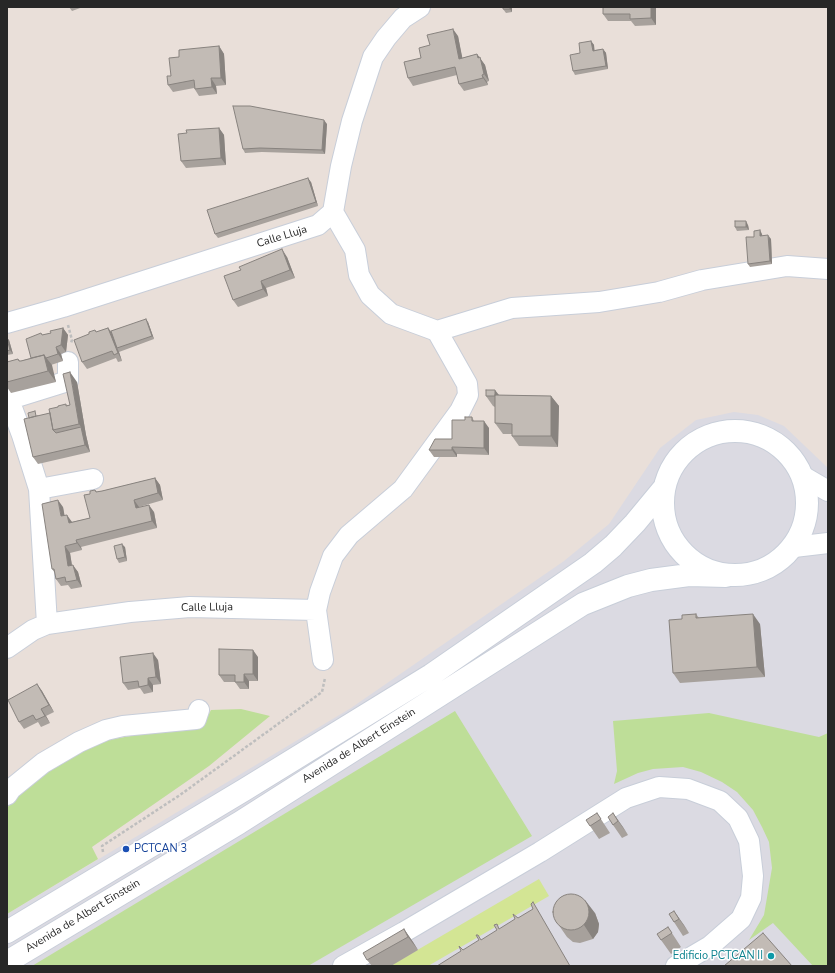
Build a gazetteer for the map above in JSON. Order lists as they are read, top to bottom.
{
  "streets": {
    "main road": ["Avenida de Albert Einstein"],
    "street": ["Calle Lluja"]
  },
  "places": ["PCTCAN 3", "Edificio PCTCAN II"]
}
